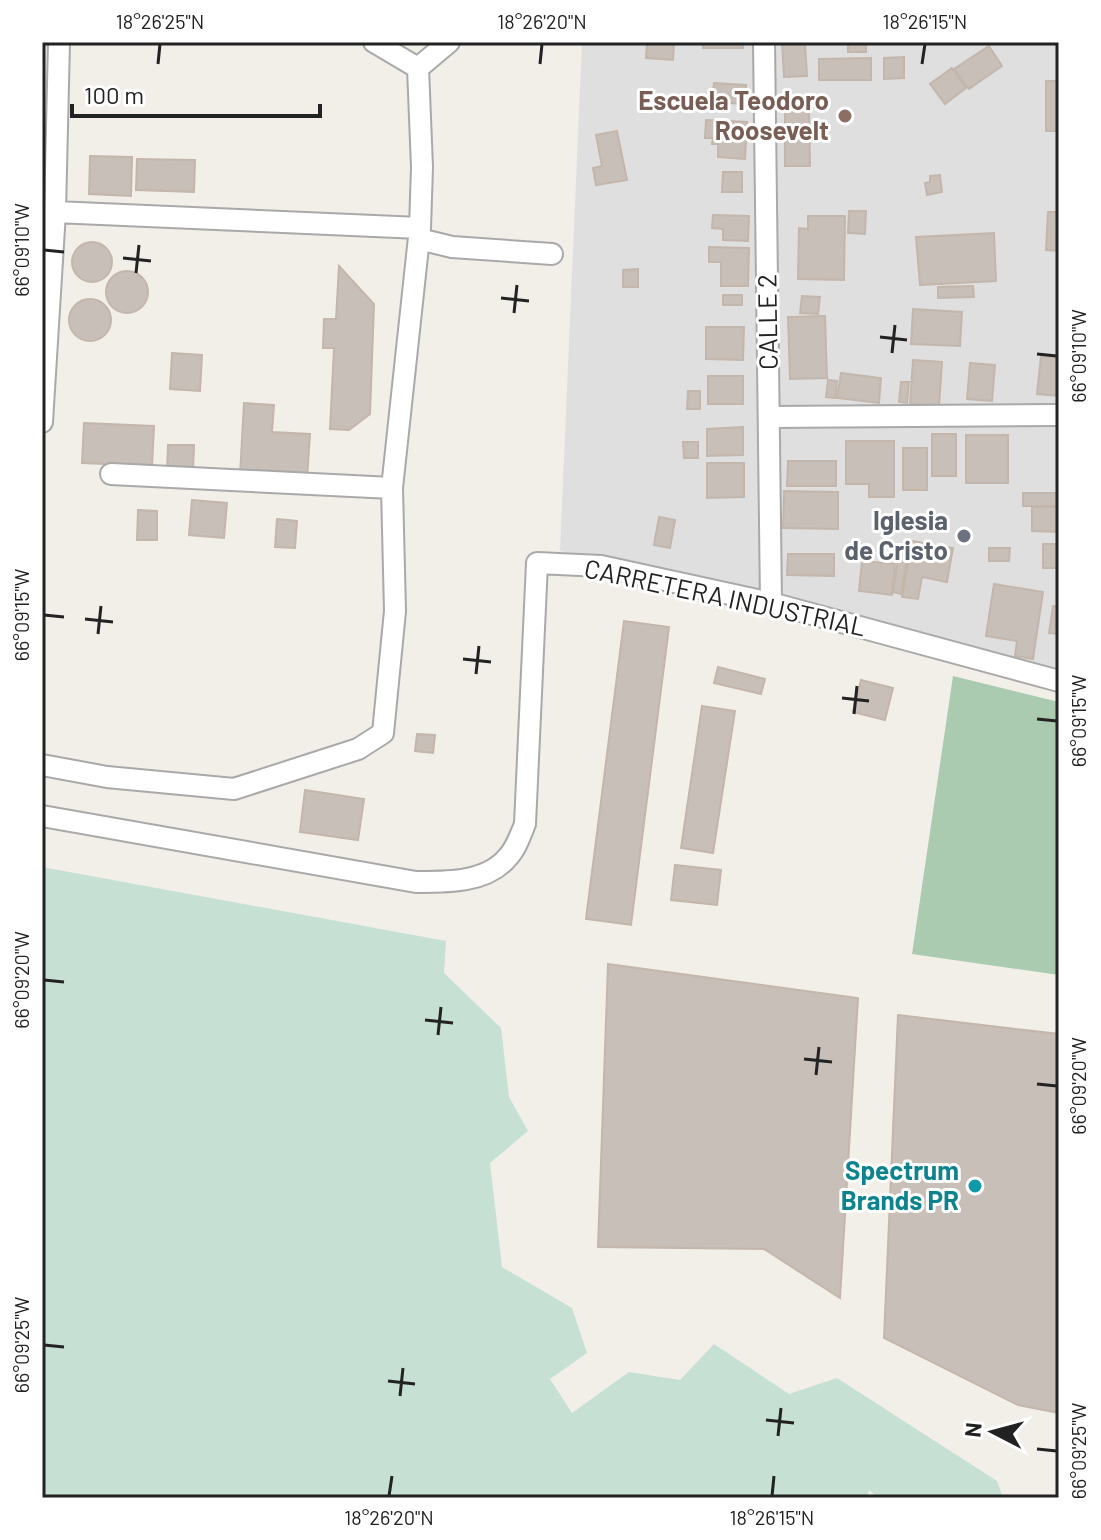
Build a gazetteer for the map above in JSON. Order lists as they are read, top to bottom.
{
  "streets": {
    "street": ["CALLE 2", "CARRETERA INDUSTRIAL"]
  },
  "crossings": [
    ["CALLE 2", "CARRETERA INDUSTRIAL"]
  ],
  "places": ["Escuela Teodoro Roosevelt", "Iglesia de Cristo", "Spectrum Brands PR"],
  "scale_bar": "100 m",
  "north": "left",
  "coordinates": [
    "18°26'25\"N",
    "18°26'20\"N",
    "18°26'15\"N",
    "66°09'10\"W",
    "66°09'15\"W",
    "66°09'20\"W",
    "66°09'25\"W"
  ]
}
